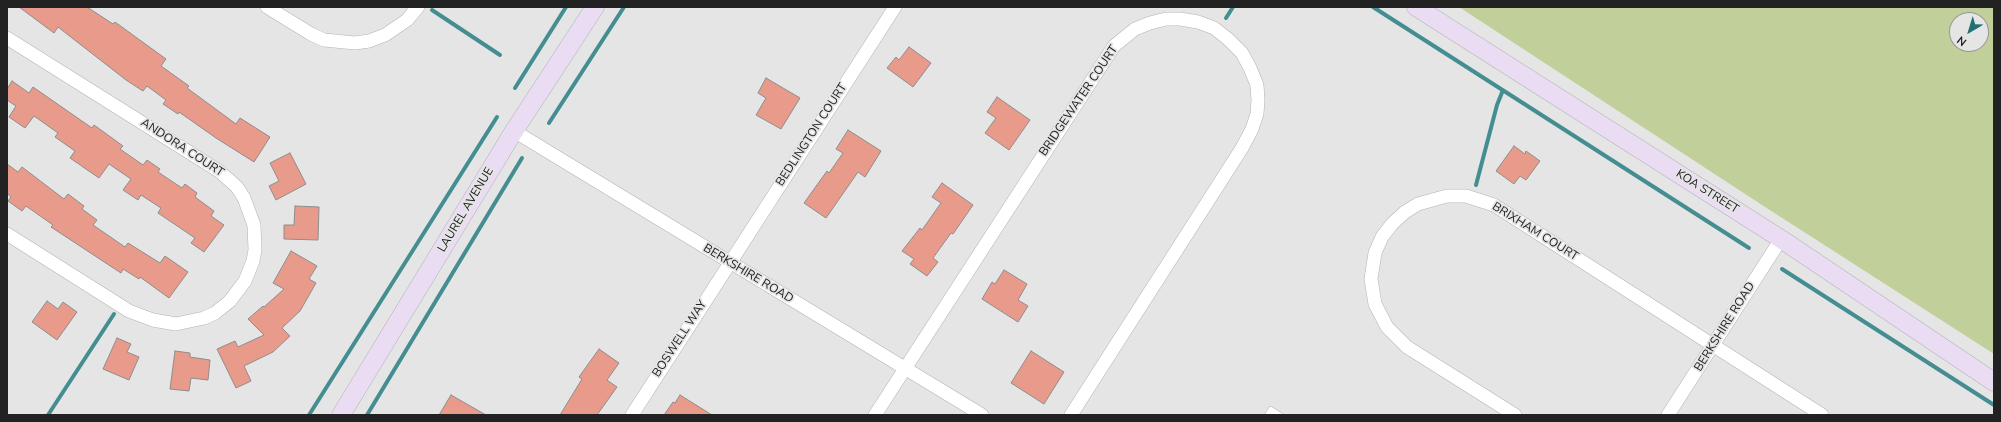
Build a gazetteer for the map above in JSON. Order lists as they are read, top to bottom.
{
  "streets": {
    "main road": ["KOA STREET", "LAUREL AVENUE"],
    "street": [
      "BRIDGEWATER COURT",
      "BEDLINGTON COURT",
      "ANDORA COURT",
      "BRIXHAM COURT",
      "BERKSHIRE ROAD",
      "BOSWELL WAY"
    ]
  },
  "crossings": [
    ["BRIDGEWATER COURT", "BERKSHIRE ROAD"],
    ["BEDLINGTON COURT", "BERKSHIRE ROAD"],
    ["BEDLINGTON COURT", "BOSWELL WAY"],
    ["KOA STREET", "BERKSHIRE ROAD"],
    ["LAUREL AVENUE", "BERKSHIRE ROAD"],
    ["BRIXHAM COURT", "BERKSHIRE ROAD"],
    ["BERKSHIRE ROAD", "BOSWELL WAY"]
  ],
  "north": "bottom left"
}
